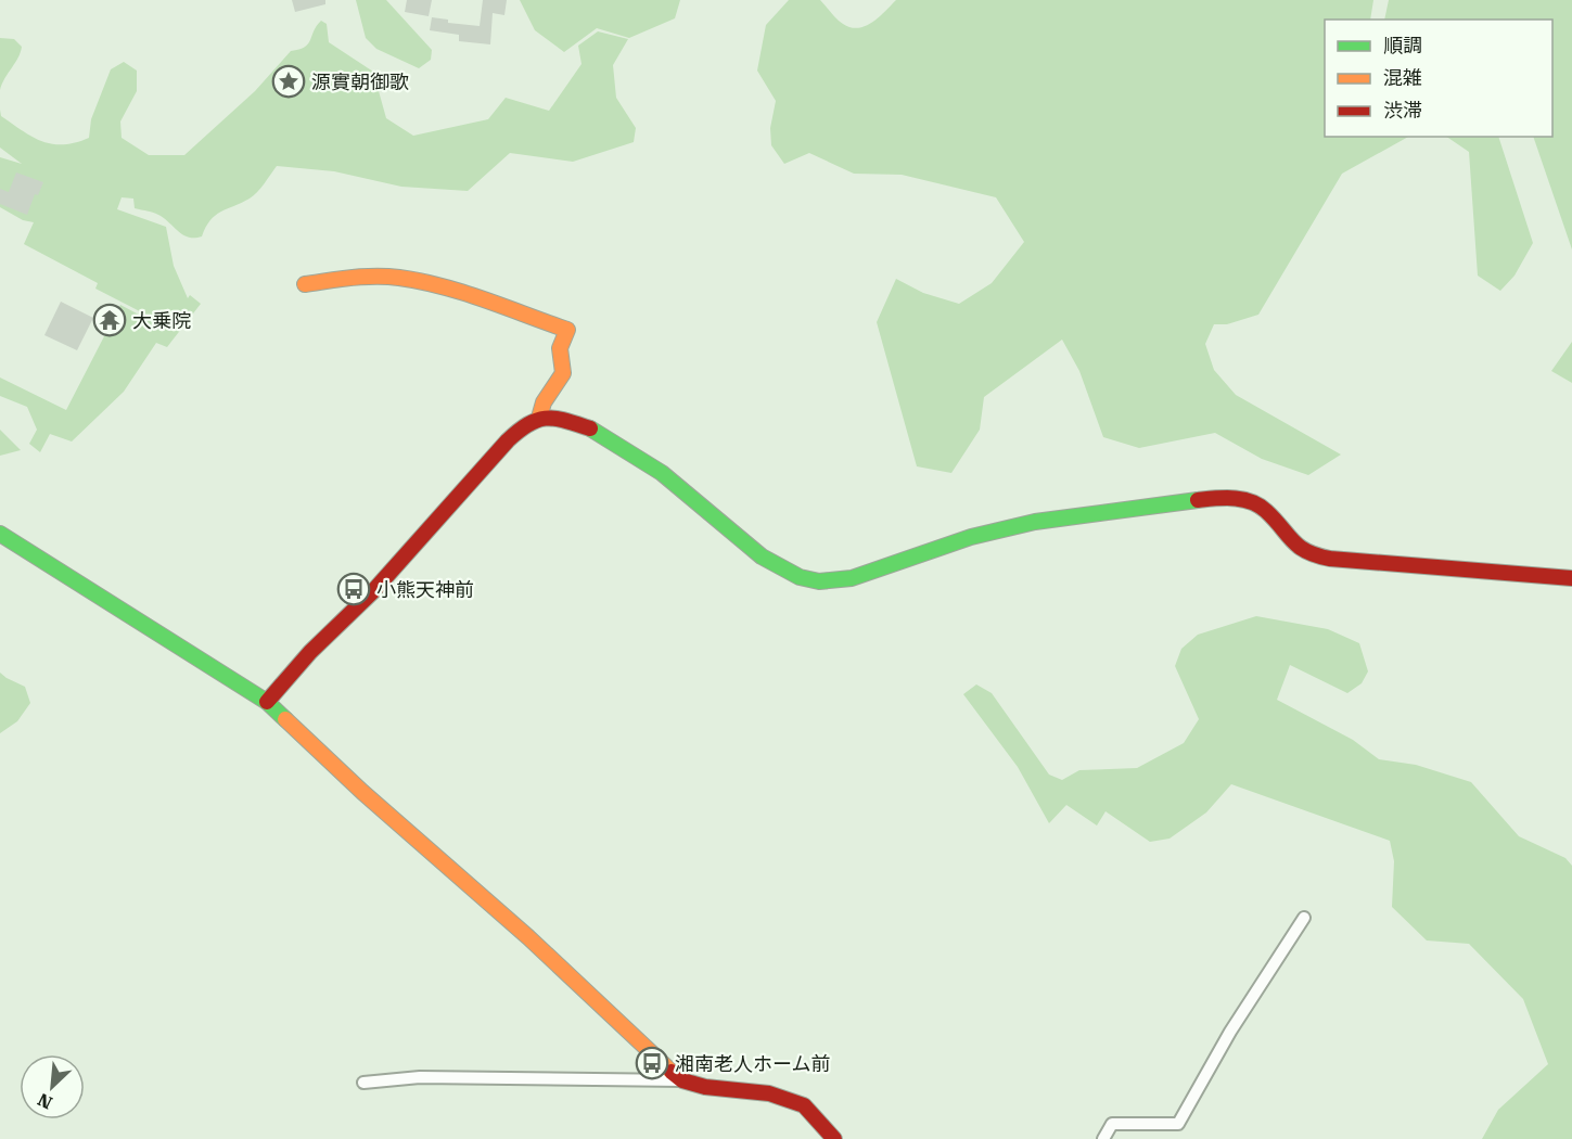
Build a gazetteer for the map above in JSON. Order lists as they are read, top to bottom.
{
  "places": {
    "place": ["源實朝御歌"],
    "temple": ["大乗院"],
    "bus stop": ["小熊天神前", "湘南老人ホーム前"]
  },
  "legend": ["順調", "混雑", "渋滞"],
  "north": "bottom left"
}
